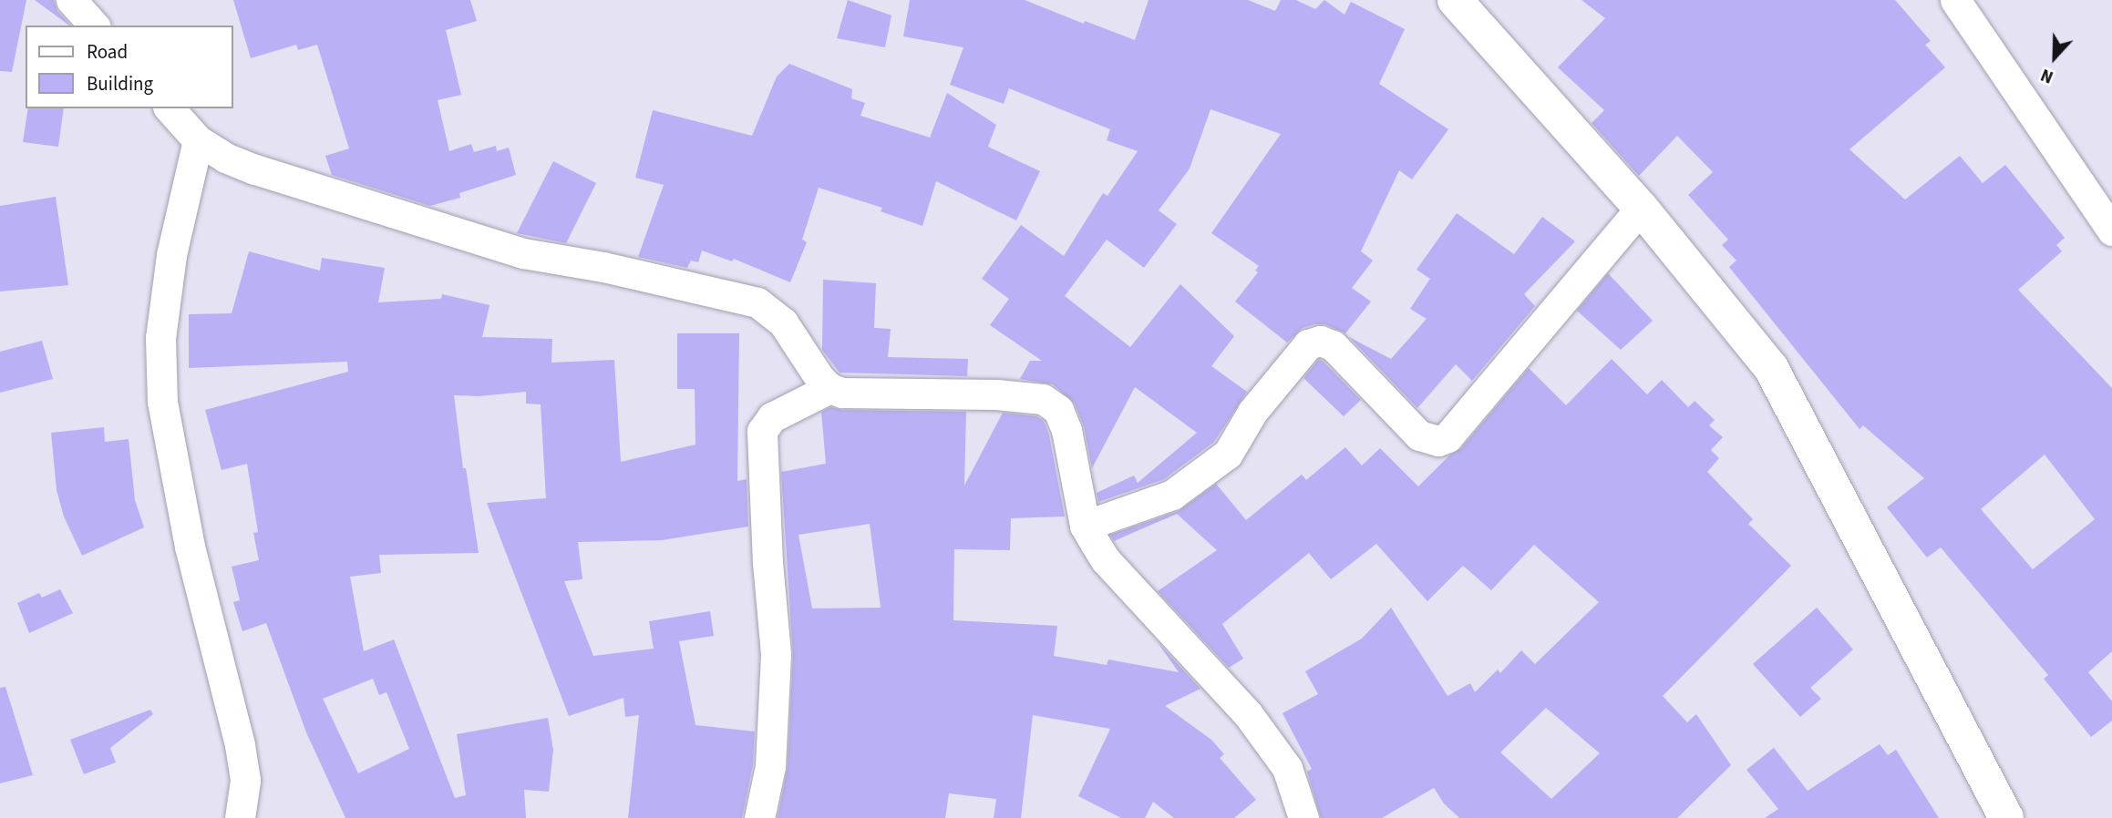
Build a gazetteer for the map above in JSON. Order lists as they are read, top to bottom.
{
  "legend": ["Road", "Building"],
  "north": "bottom"
}
